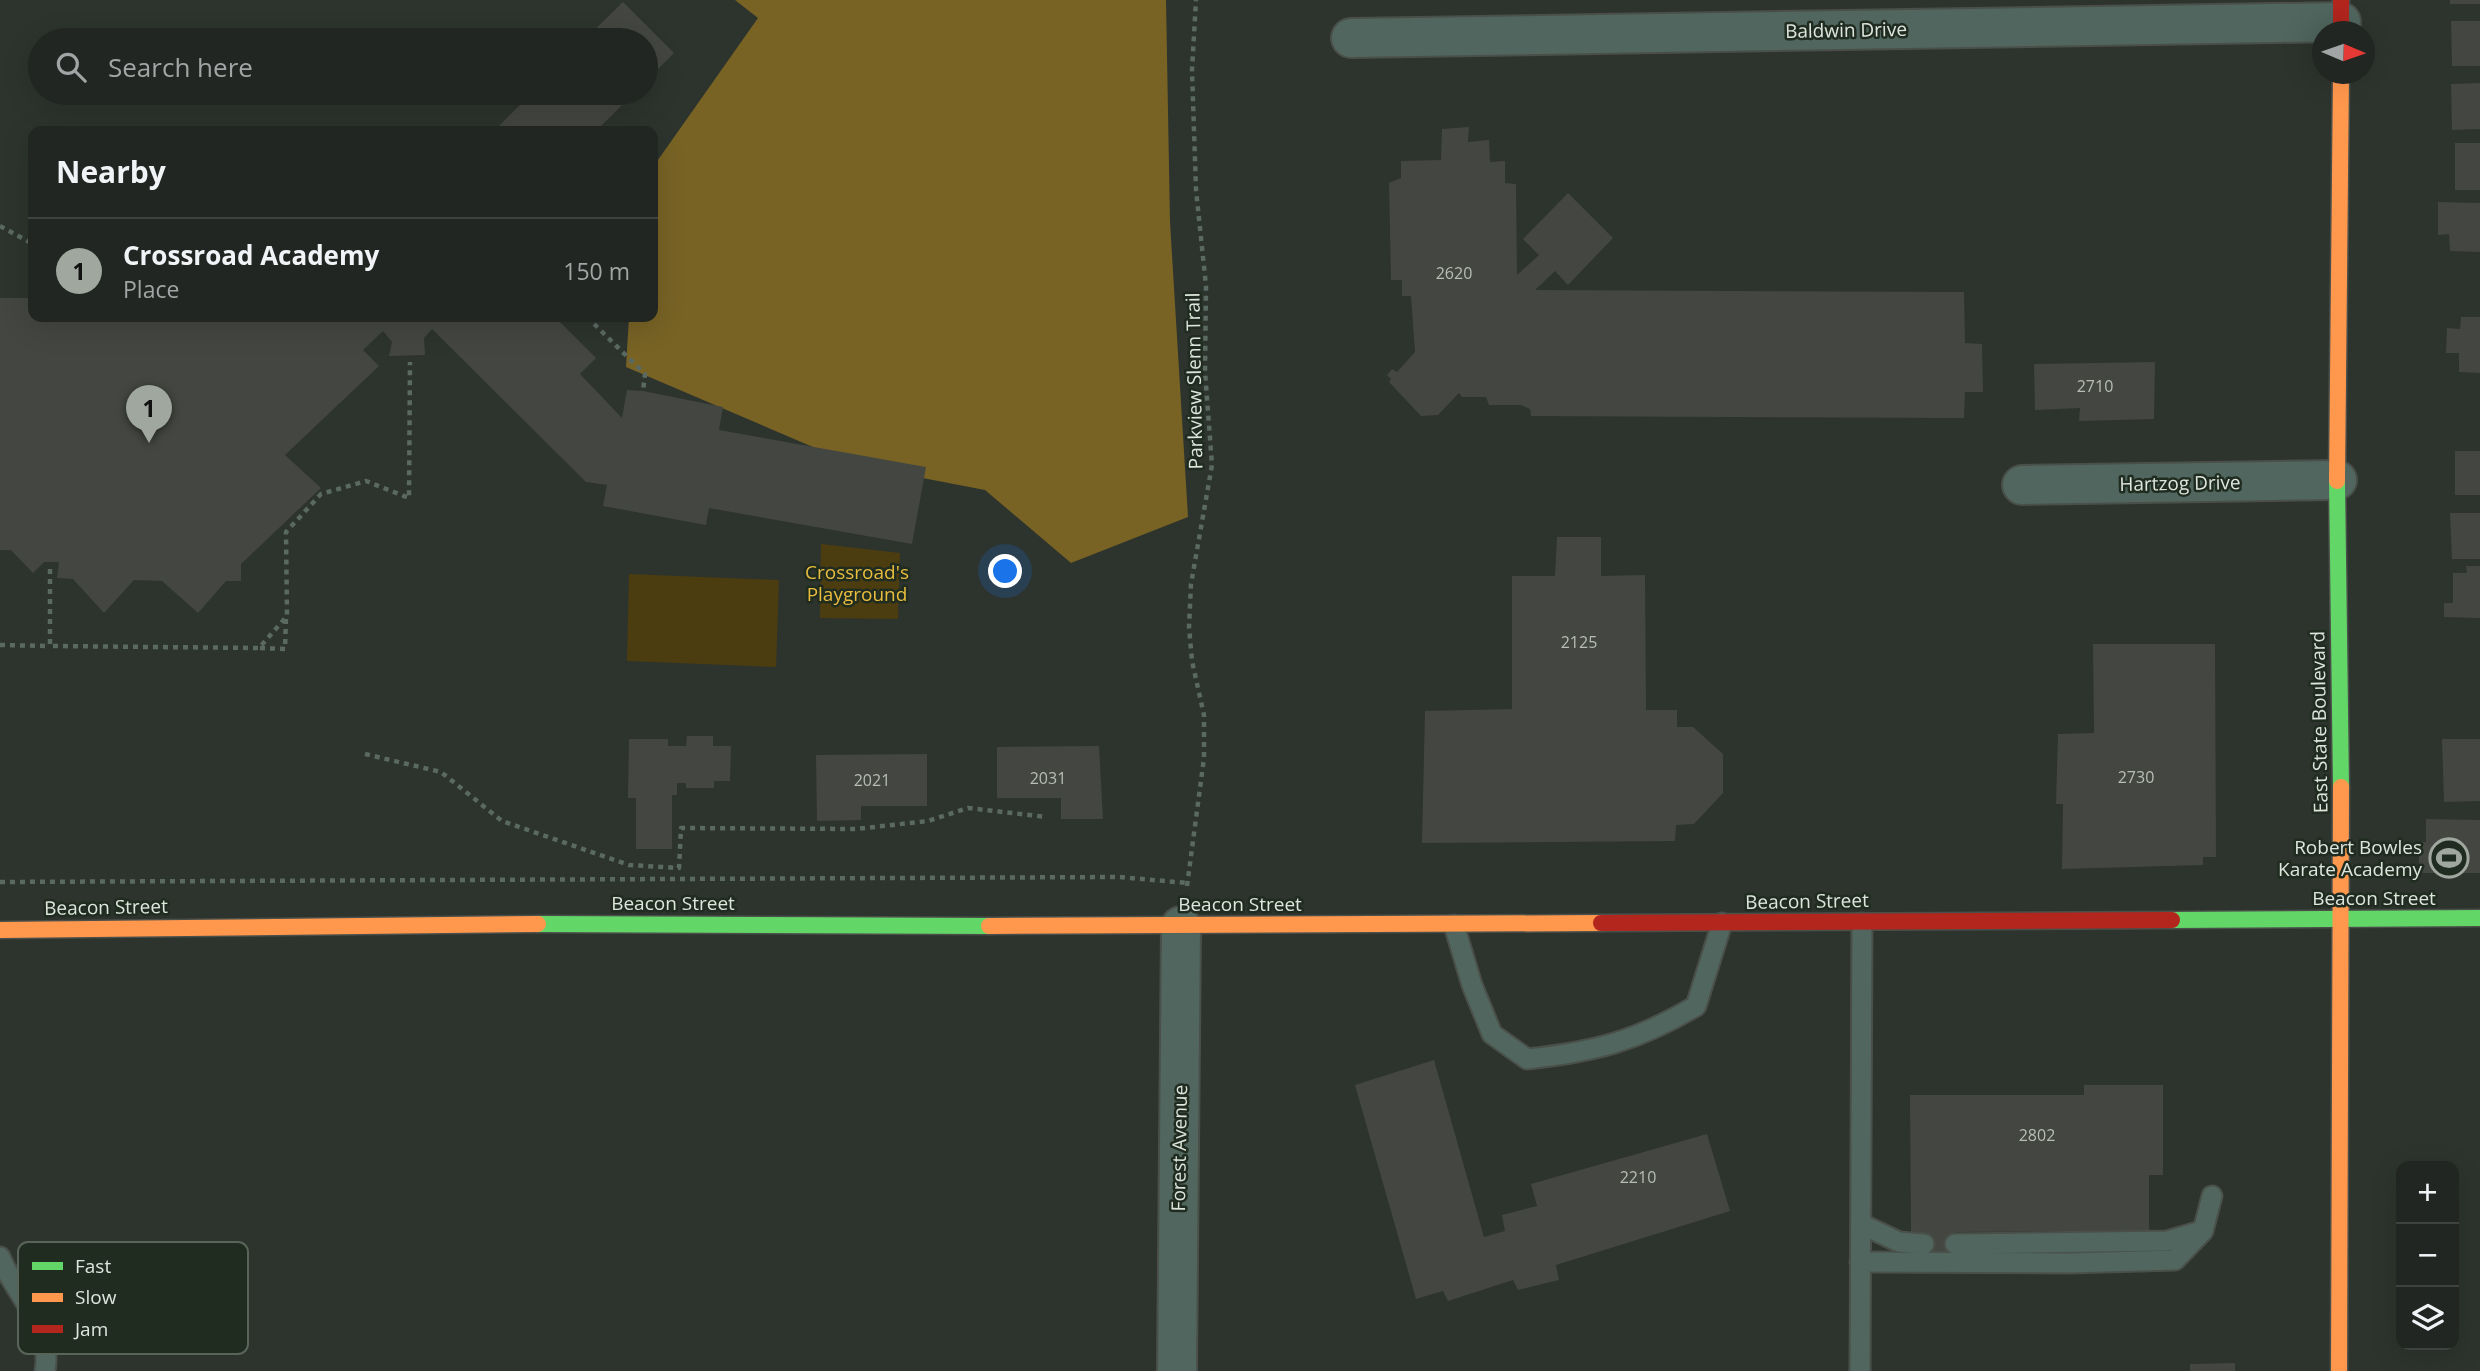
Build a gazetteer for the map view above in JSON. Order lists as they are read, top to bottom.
{
  "streets": {
    "street": [
      "Baldwin Drive",
      "Hartzog Drive",
      "East State Boulevard",
      "Beacon Street",
      "Forest Avenue"
    ],
    "path": ["Parkview Slenn Trail"]
  },
  "crossings": [
    ["Parkview Slenn Trail", "Beacon Street"],
    ["Parkview Slenn Trail", "Forest Avenue"],
    ["Hartzog Drive", "East State Boulevard"],
    ["East State Boulevard", "Beacon Street"],
    ["Beacon Street", "Forest Avenue"]
  ],
  "parks": ["Crossroad's Playground"],
  "places": {
    "sports": ["Robert Bowles Karate Academy"]
  },
  "house_numbers": [
    "2620",
    "2710",
    "2125",
    "2730",
    "2031",
    "2021",
    "2802",
    "2210"
  ],
  "legend": ["Fast", "Slow", "Jam"],
  "north": "right",
  "page": {
    "search": "Search here",
    "heading": "Nearby",
    "list": [
      {
        "mark": "1",
        "name": "Crossroad Academy",
        "note": "Place",
        "value": "150 m"
      }
    ],
    "pins": "1",
    "map_buttons": ["+", "−"]
  }
}
